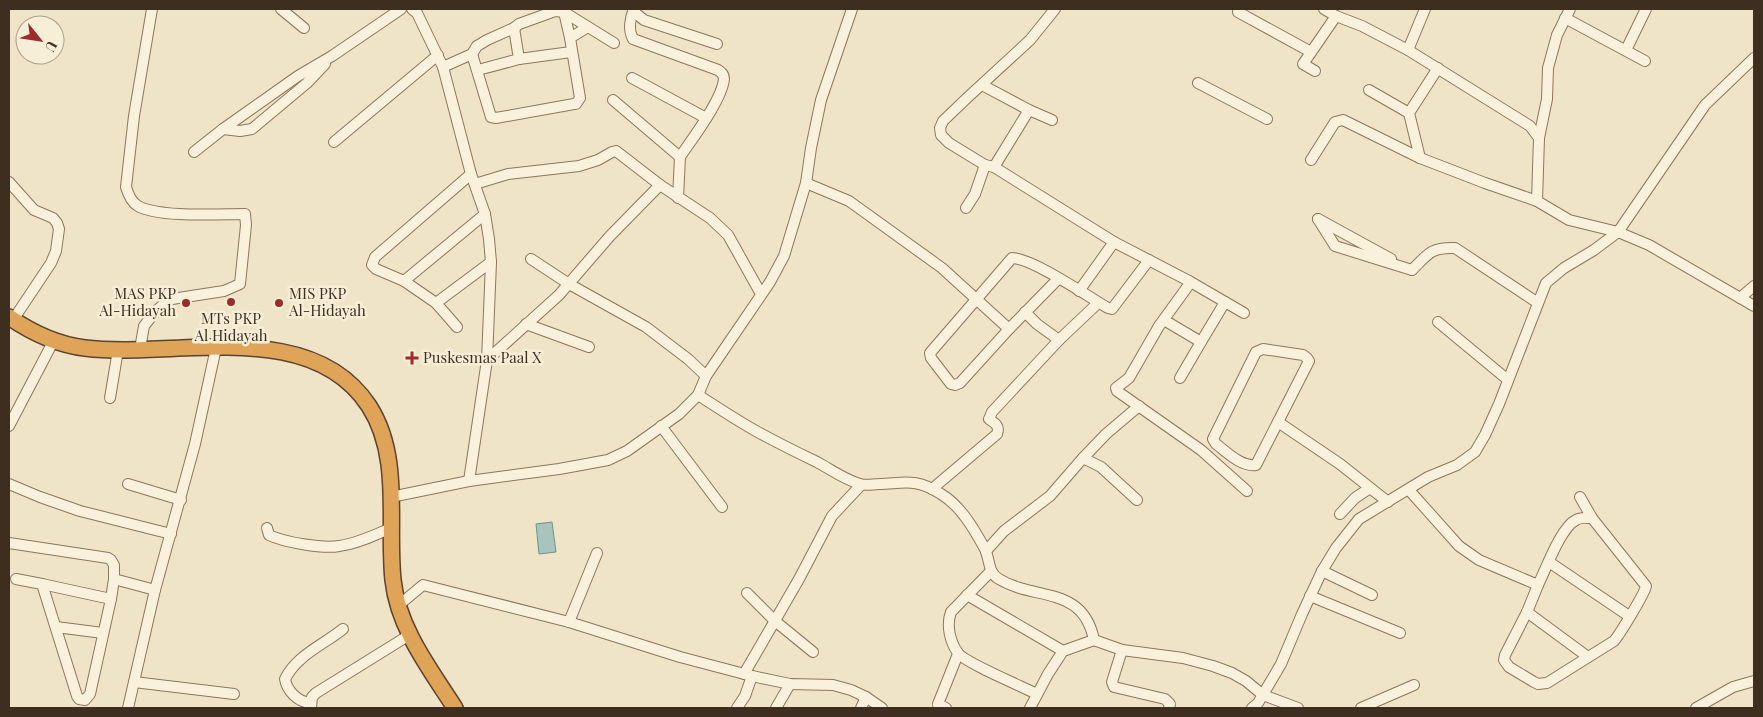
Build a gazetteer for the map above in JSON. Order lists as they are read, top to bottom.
{
  "places": {
    "other": ["MTs PKP Al Hidayah", "MAS PKP Al-Hidayah", "MIS PKP Al-Hidayah"],
    "health": ["Puskesmas Paal X"]
  },
  "north": "bottom right"
}
